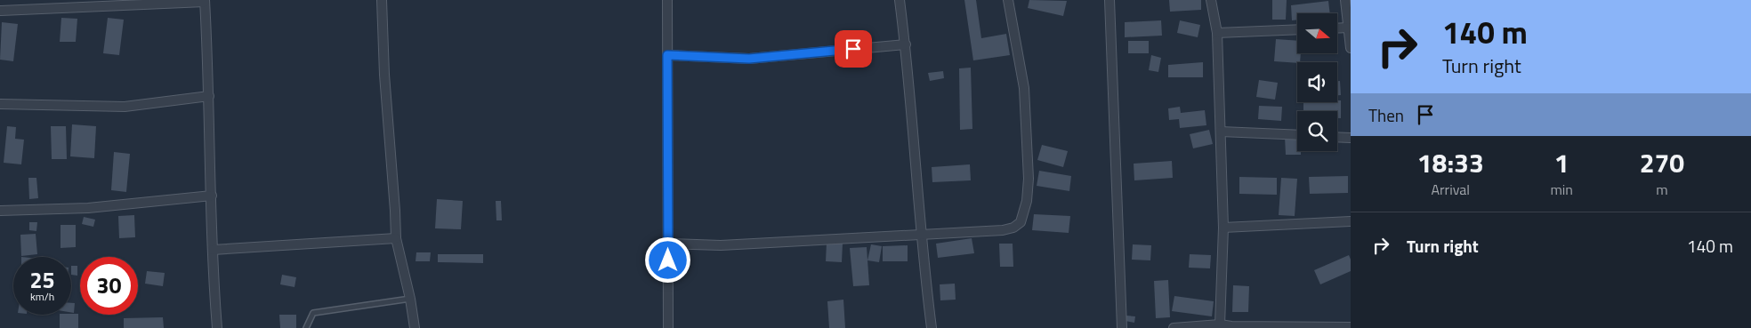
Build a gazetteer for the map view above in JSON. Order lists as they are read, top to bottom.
{
  "north": "right",
  "page": {
    "turn": ["140 m", "Turn right"],
    "then": "Then",
    "eta": [
      "18:33",
      "Arrival",
      "1",
      "min",
      "270",
      "m"
    ],
    "list": [
      {
        "name": "Turn right",
        "value": "140 m"
      }
    ],
    "speed": "25 km/h",
    "limit": "30"
  }
}
